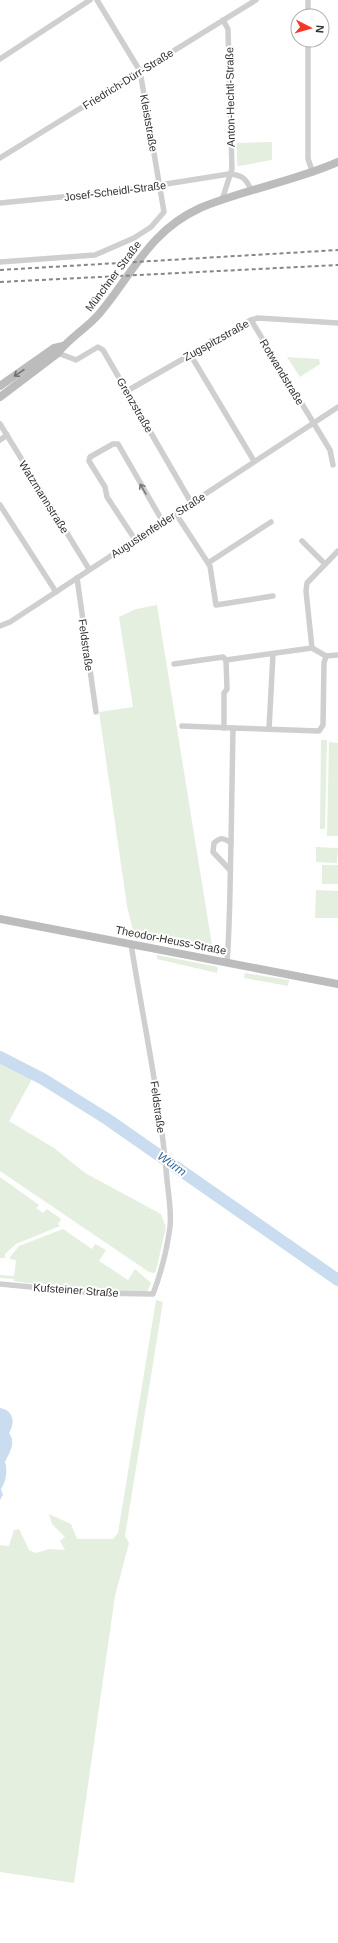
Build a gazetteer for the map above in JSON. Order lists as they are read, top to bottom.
{
  "streets": {
    "main road": ["Münchner Straße", "Theodor-Heuss-Straße"],
    "street": [
      "Friedrich-Dürr-Straße",
      "Anton-Hechtl-Straße",
      "Kleiststraße",
      "Josef-Scheidl-Straße",
      "Zugspitzstraße",
      "Rotwandstraße",
      "Grenzstraße",
      "Watzmannstraße",
      "Augustenfelder Straße",
      "Feldstraße",
      "Kufsteiner Straße"
    ]
  },
  "crossings": [
    ["Friedrich-Dürr-Straße", "Anton-Hechtl-Straße"],
    ["Friedrich-Dürr-Straße", "Kleiststraße"],
    ["Anton-Hechtl-Straße", "Josef-Scheidl-Straße"],
    ["Kleiststraße", "Josef-Scheidl-Straße"],
    ["Münchner Straße", "Grenzstraße"],
    ["Zugspitzstraße", "Rotwandstraße"],
    ["Zugspitzstraße", "Grenzstraße"],
    ["Rotwandstraße", "Augustenfelder Straße"],
    ["Grenzstraße", "Augustenfelder Straße"],
    ["Watzmannstraße", "Augustenfelder Straße"],
    ["Augustenfelder Straße", "Feldstraße"],
    ["Feldstraße", "Theodor-Heuss-Straße"],
    ["Feldstraße", "Kufsteiner Straße"]
  ],
  "water": ["Würm"],
  "north": "right"
}
